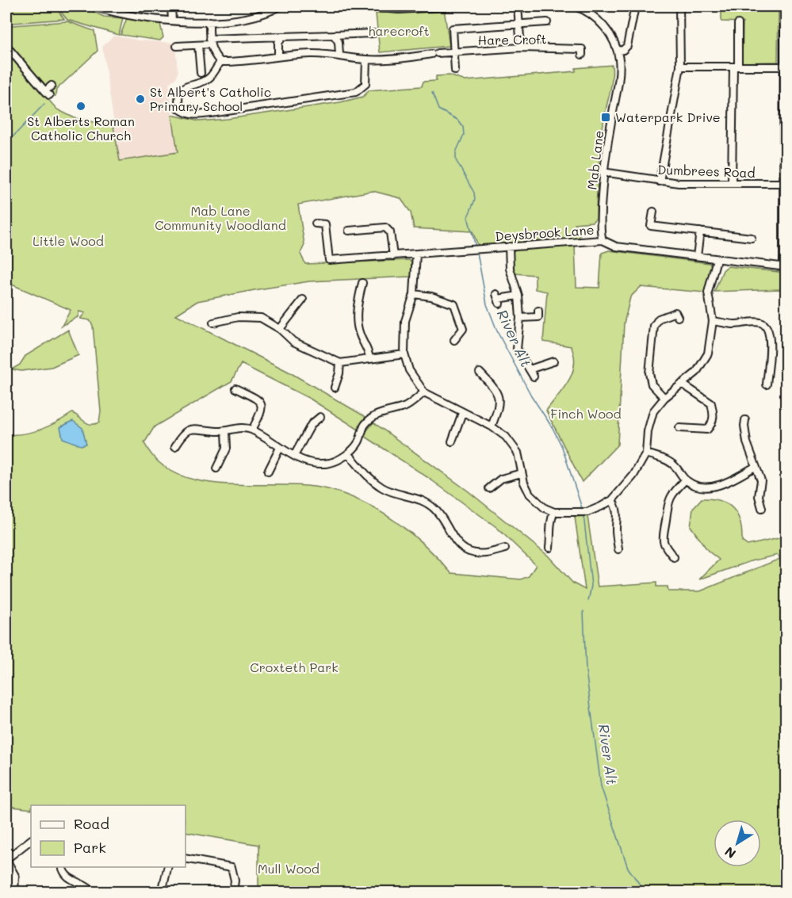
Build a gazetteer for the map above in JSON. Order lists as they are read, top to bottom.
{
  "streets": {
    "street": [
      "Hare Croft",
      "Mab Lane",
      "Dumbrees Road",
      "Deysbrook Lane"
    ]
  },
  "crossings": [
    ["Mab Lane", "Dumbrees Road"],
    ["Mab Lane", "Deysbrook Lane"]
  ],
  "water": ["River Alt"],
  "parks": [
    "harecroft",
    "Mab Lane Community Woodland",
    "Little Wood",
    "Finch Wood",
    "Croxteth Park",
    "Mull Wood"
  ],
  "places": {
    "other": ["St Albert's Catholic Primary School", "St Alberts Roman Catholic Church"],
    "transit": ["Waterpark Drive"]
  },
  "legend": ["Road", "Park"],
  "north": "bottom left"
}
